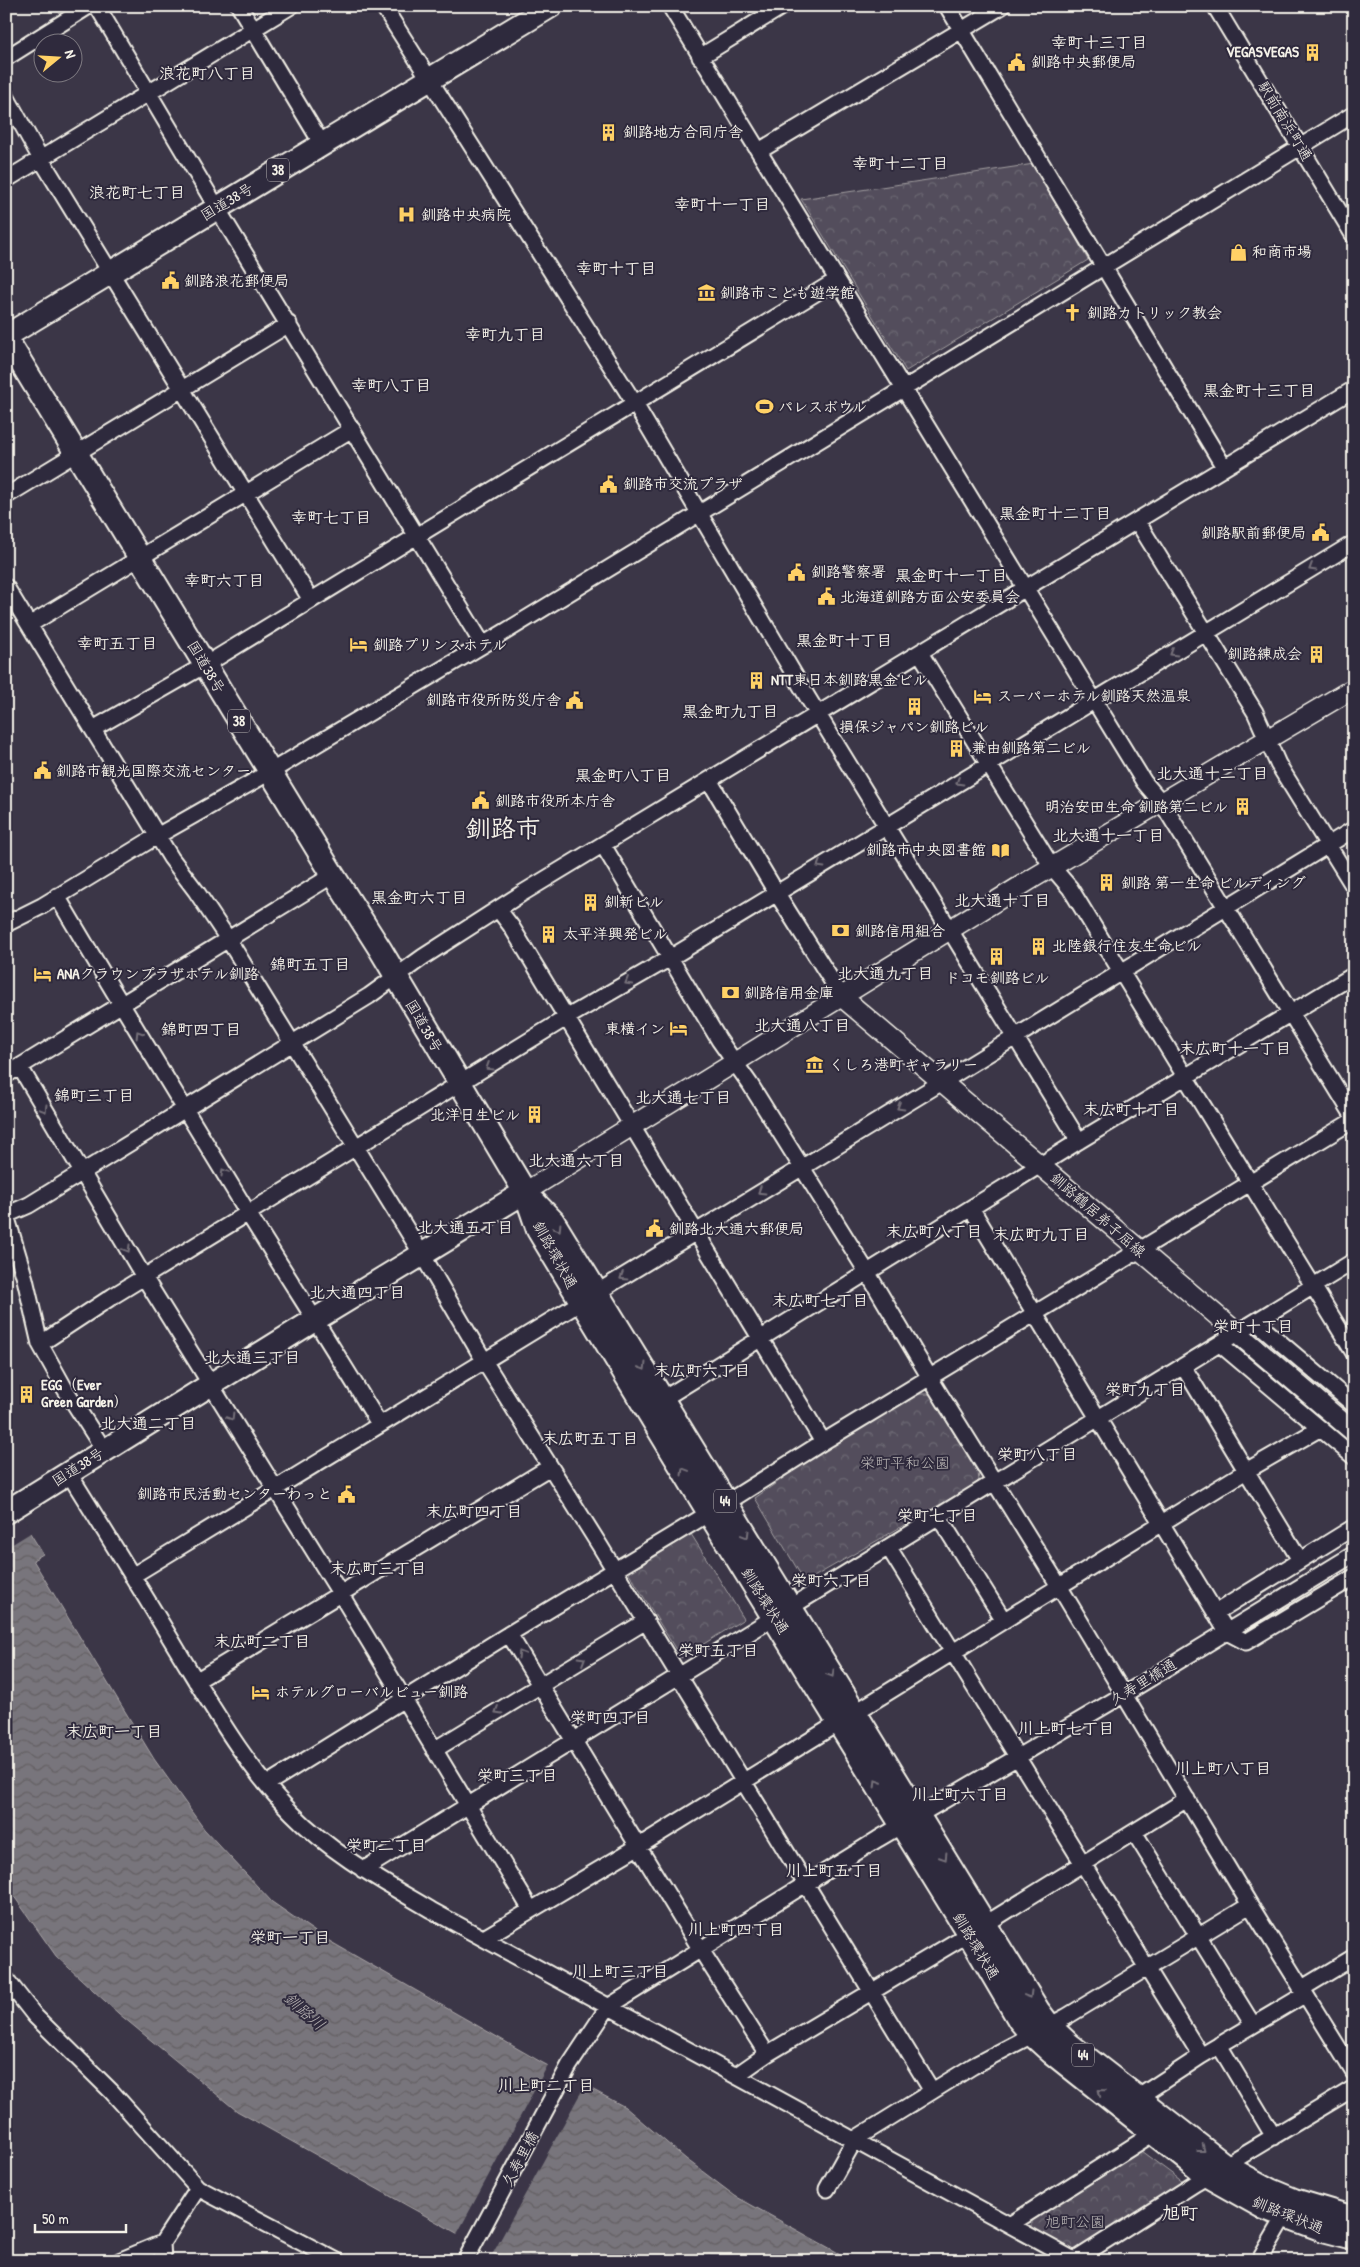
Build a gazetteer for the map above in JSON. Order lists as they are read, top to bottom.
{
  "streets": {
    "highway": [
      "38",
      "国道38号",
      "釧路環状通",
      "44"
    ],
    "main road": ["釧路鶴居弟子屈線"],
    "street": ["駅前南浜町通", "久寿里橋通", "久寿里橋"]
  },
  "crossings": [
    ["国道38号", "釧路環状通"],
    ["釧路環状通", "久寿里橋通"],
    ["久寿里橋通", "久寿里橋"]
  ],
  "districts": [
    "幸町十三丁目",
    "浪花町八丁目",
    "幸町十二丁目",
    "浪花町七丁目",
    "幸町十一丁目",
    "幸町十丁目",
    "幸町九丁目",
    "幸町八丁目",
    "黒金町十三丁目",
    "黒金町十二丁目",
    "幸町七丁目",
    "黒金町十一丁目",
    "幸町六丁目",
    "黒金町十丁目",
    "幸町五丁目",
    "黒金町九丁目",
    "北大通十二丁目",
    "黒金町八丁目",
    "釧路市",
    "北大通十一丁目",
    "黒金町六丁目",
    "北大通十丁目",
    "錦町五丁目",
    "北大通九丁目",
    "北大通八丁目",
    "錦町四丁目",
    "末広町十一丁目",
    "錦町三丁目",
    "北大通七丁目",
    "末広町十丁目",
    "北大通六丁目",
    "北大通五丁目",
    "末広町八丁目",
    "末広町九丁目",
    "北大通四丁目",
    "末広町七丁目",
    "栄町十丁目",
    "北大通三丁目",
    "末広町六丁目",
    "栄町九丁目",
    "北大通二丁目",
    "末広町五丁目",
    "栄町八丁目",
    "末広町四丁目",
    "栄町七丁目",
    "末広町三丁目",
    "栄町六丁目",
    "末広町二丁目",
    "栄町五丁目",
    "栄町四丁目",
    "川上町七丁目",
    "末広町一丁目",
    "川上町八丁目",
    "栄町三丁目",
    "川上町六丁目",
    "栄町二丁目",
    "川上町五丁目",
    "川上町四丁目",
    "栄町一丁目",
    "川上町三丁目",
    "川上町二丁目",
    "旭町"
  ],
  "water": ["釧路川"],
  "parks": ["栄町平和公園", "旭町公園"],
  "places": {
    "building": [
      "VEGASVEGAS",
      "釧路地方合同庁舎",
      "釧路練成会",
      "NTT東日本釧路黒金ビル",
      "損保ジャパン釧路ビル",
      "兼由釧路第二ビル",
      "明治安田生命 釧路第二ビル",
      "釧路 第一生命 ビルディング",
      "釧新ビル",
      "太平洋興発ビル",
      "北陸銀行住友生命ビル",
      "ドコモ釧路ビル",
      "北洋日生ビル",
      "EGG（Ever Green Garden）"
    ],
    "public building": [
      "釧路中央郵便局",
      "釧路浪花郵便局",
      "釧路市交流プラザ",
      "釧路駅前郵便局",
      "釧路警察署",
      "北海道釧路方面公安委員会",
      "釧路市役所防災庁舎",
      "釧路市観光国際交流センター",
      "釧路市役所本庁舎",
      "釧路北大通六郵便局",
      "釧路市民活動センターわっと"
    ],
    "hospital": ["釧路中央病院"],
    "shop": ["和商市場"],
    "museum": ["釧路市こども遊学館", "くしろ港町ギャラリー"],
    "church": ["釧路カトリック教会"],
    "sports": ["パレスボウル"],
    "hotel": [
      "釧路プリンスホテル",
      "スーパーホテル釧路天然温泉",
      "ANAクラウンプラザホテル釧路",
      "東横イン",
      "ホテルグローバルビュー釧路"
    ],
    "library": ["釧路市中央図書館"],
    "bank": ["釧路信用組合", "釧路信用金庫"]
  },
  "scale_bar": "50 m",
  "north": "right"
}
